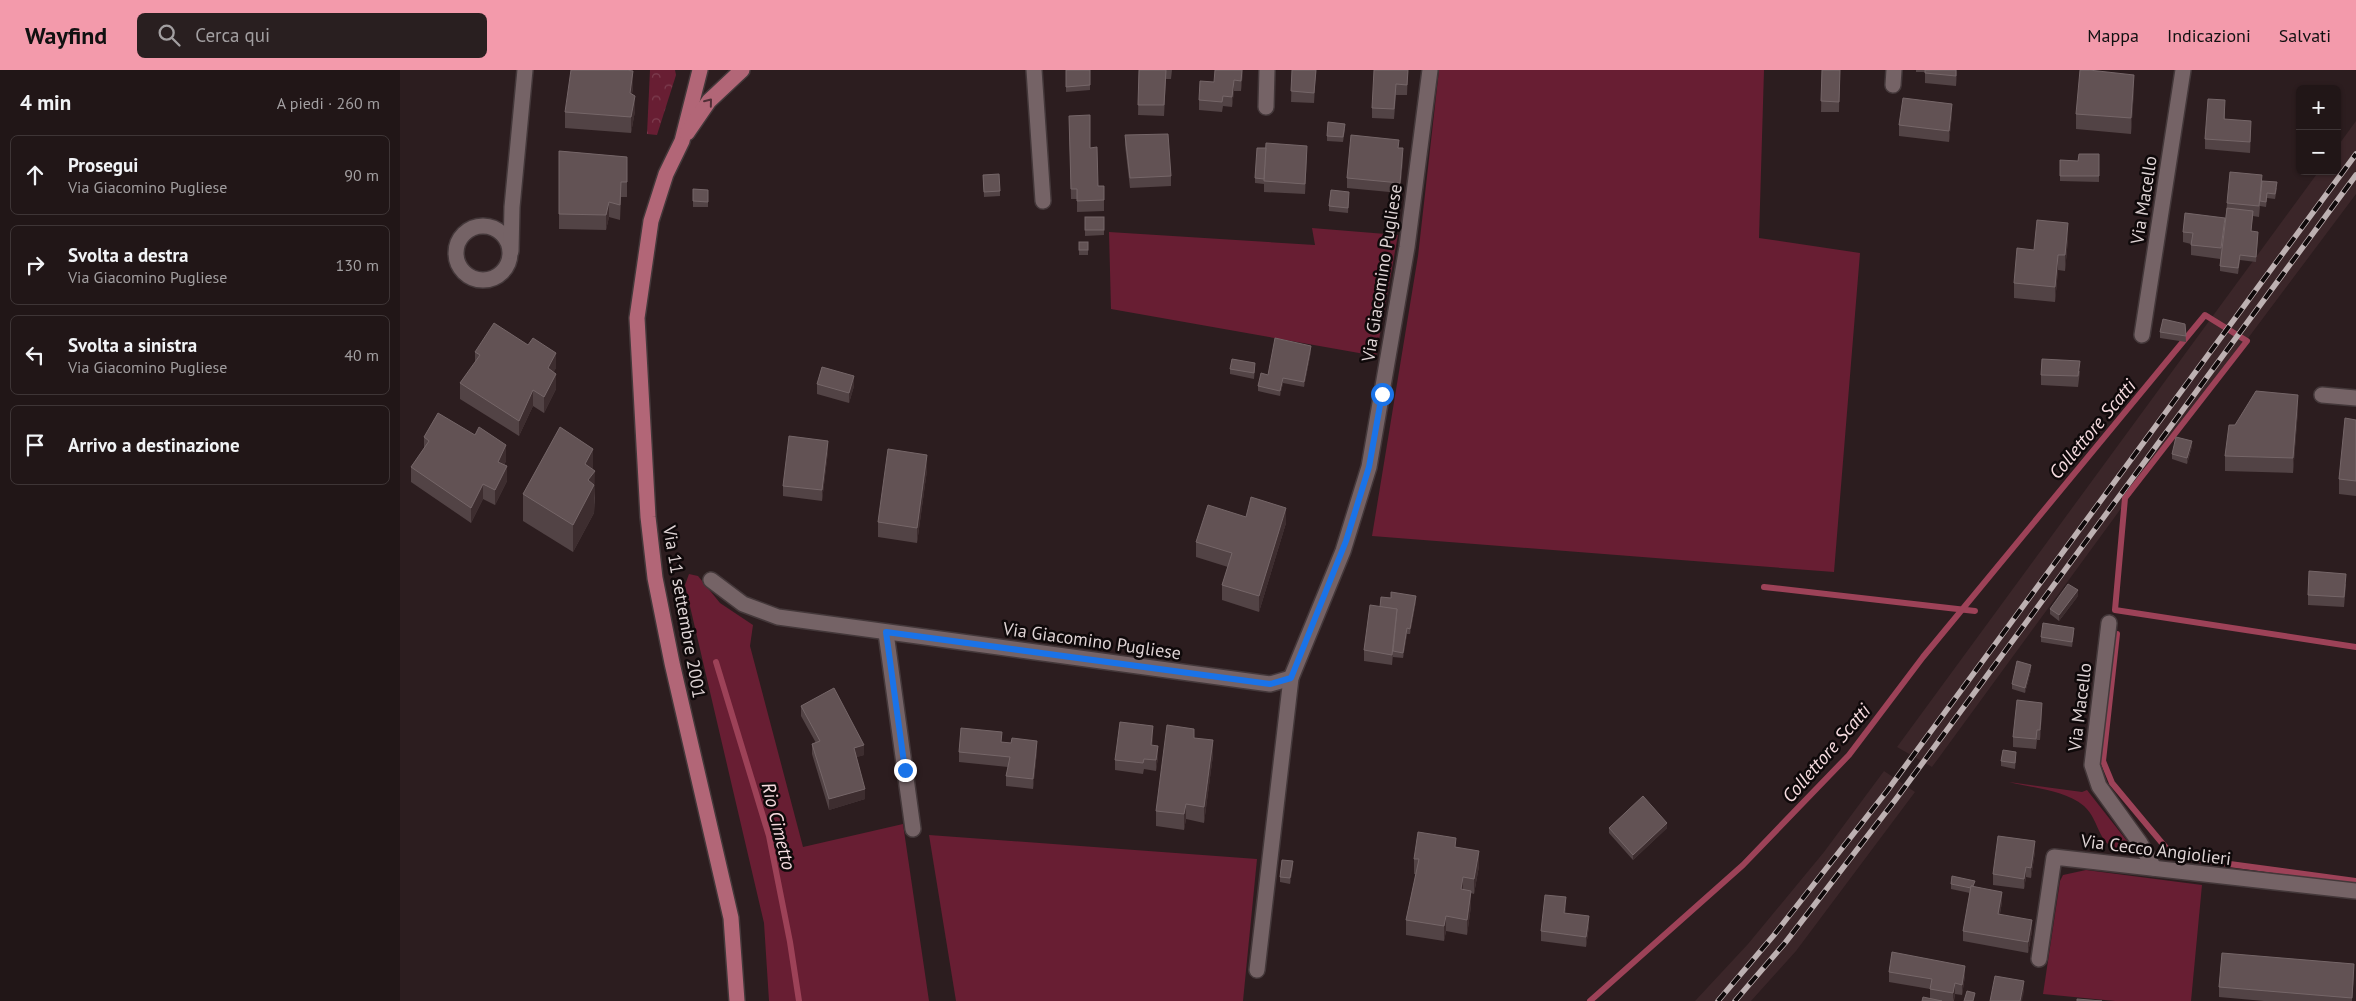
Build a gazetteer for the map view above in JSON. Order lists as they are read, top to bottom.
{
  "streets": {
    "main road": ["Via 11 settembre 2001"],
    "street": ["Via Macello", "Via Giacomino Pugliese", "Via Cecco Angiolieri"]
  },
  "crossings": [
    ["Via Macello", "Via Cecco Angiolieri"]
  ],
  "water": ["Collettore Scatti", "Rio Cimetto"],
  "page": {
    "header": "Wayfind",
    "search": "Cerca qui",
    "nav": ["Mappa", "Indicazioni", "Salvati"],
    "heading": ["4 min", "A piedi · 260 m"],
    "map_buttons": ["+", "−"],
    "list": [
      ["Prosegui", "Via Giacomino Pugliese", "90 m"],
      ["Svolta a destra", "Via Giacomino Pugliese", "130 m"],
      ["Svolta a sinistra", "Via Giacomino Pugliese", "40 m"],
      "Arrivo a destinazione"
    ]
  }
}
